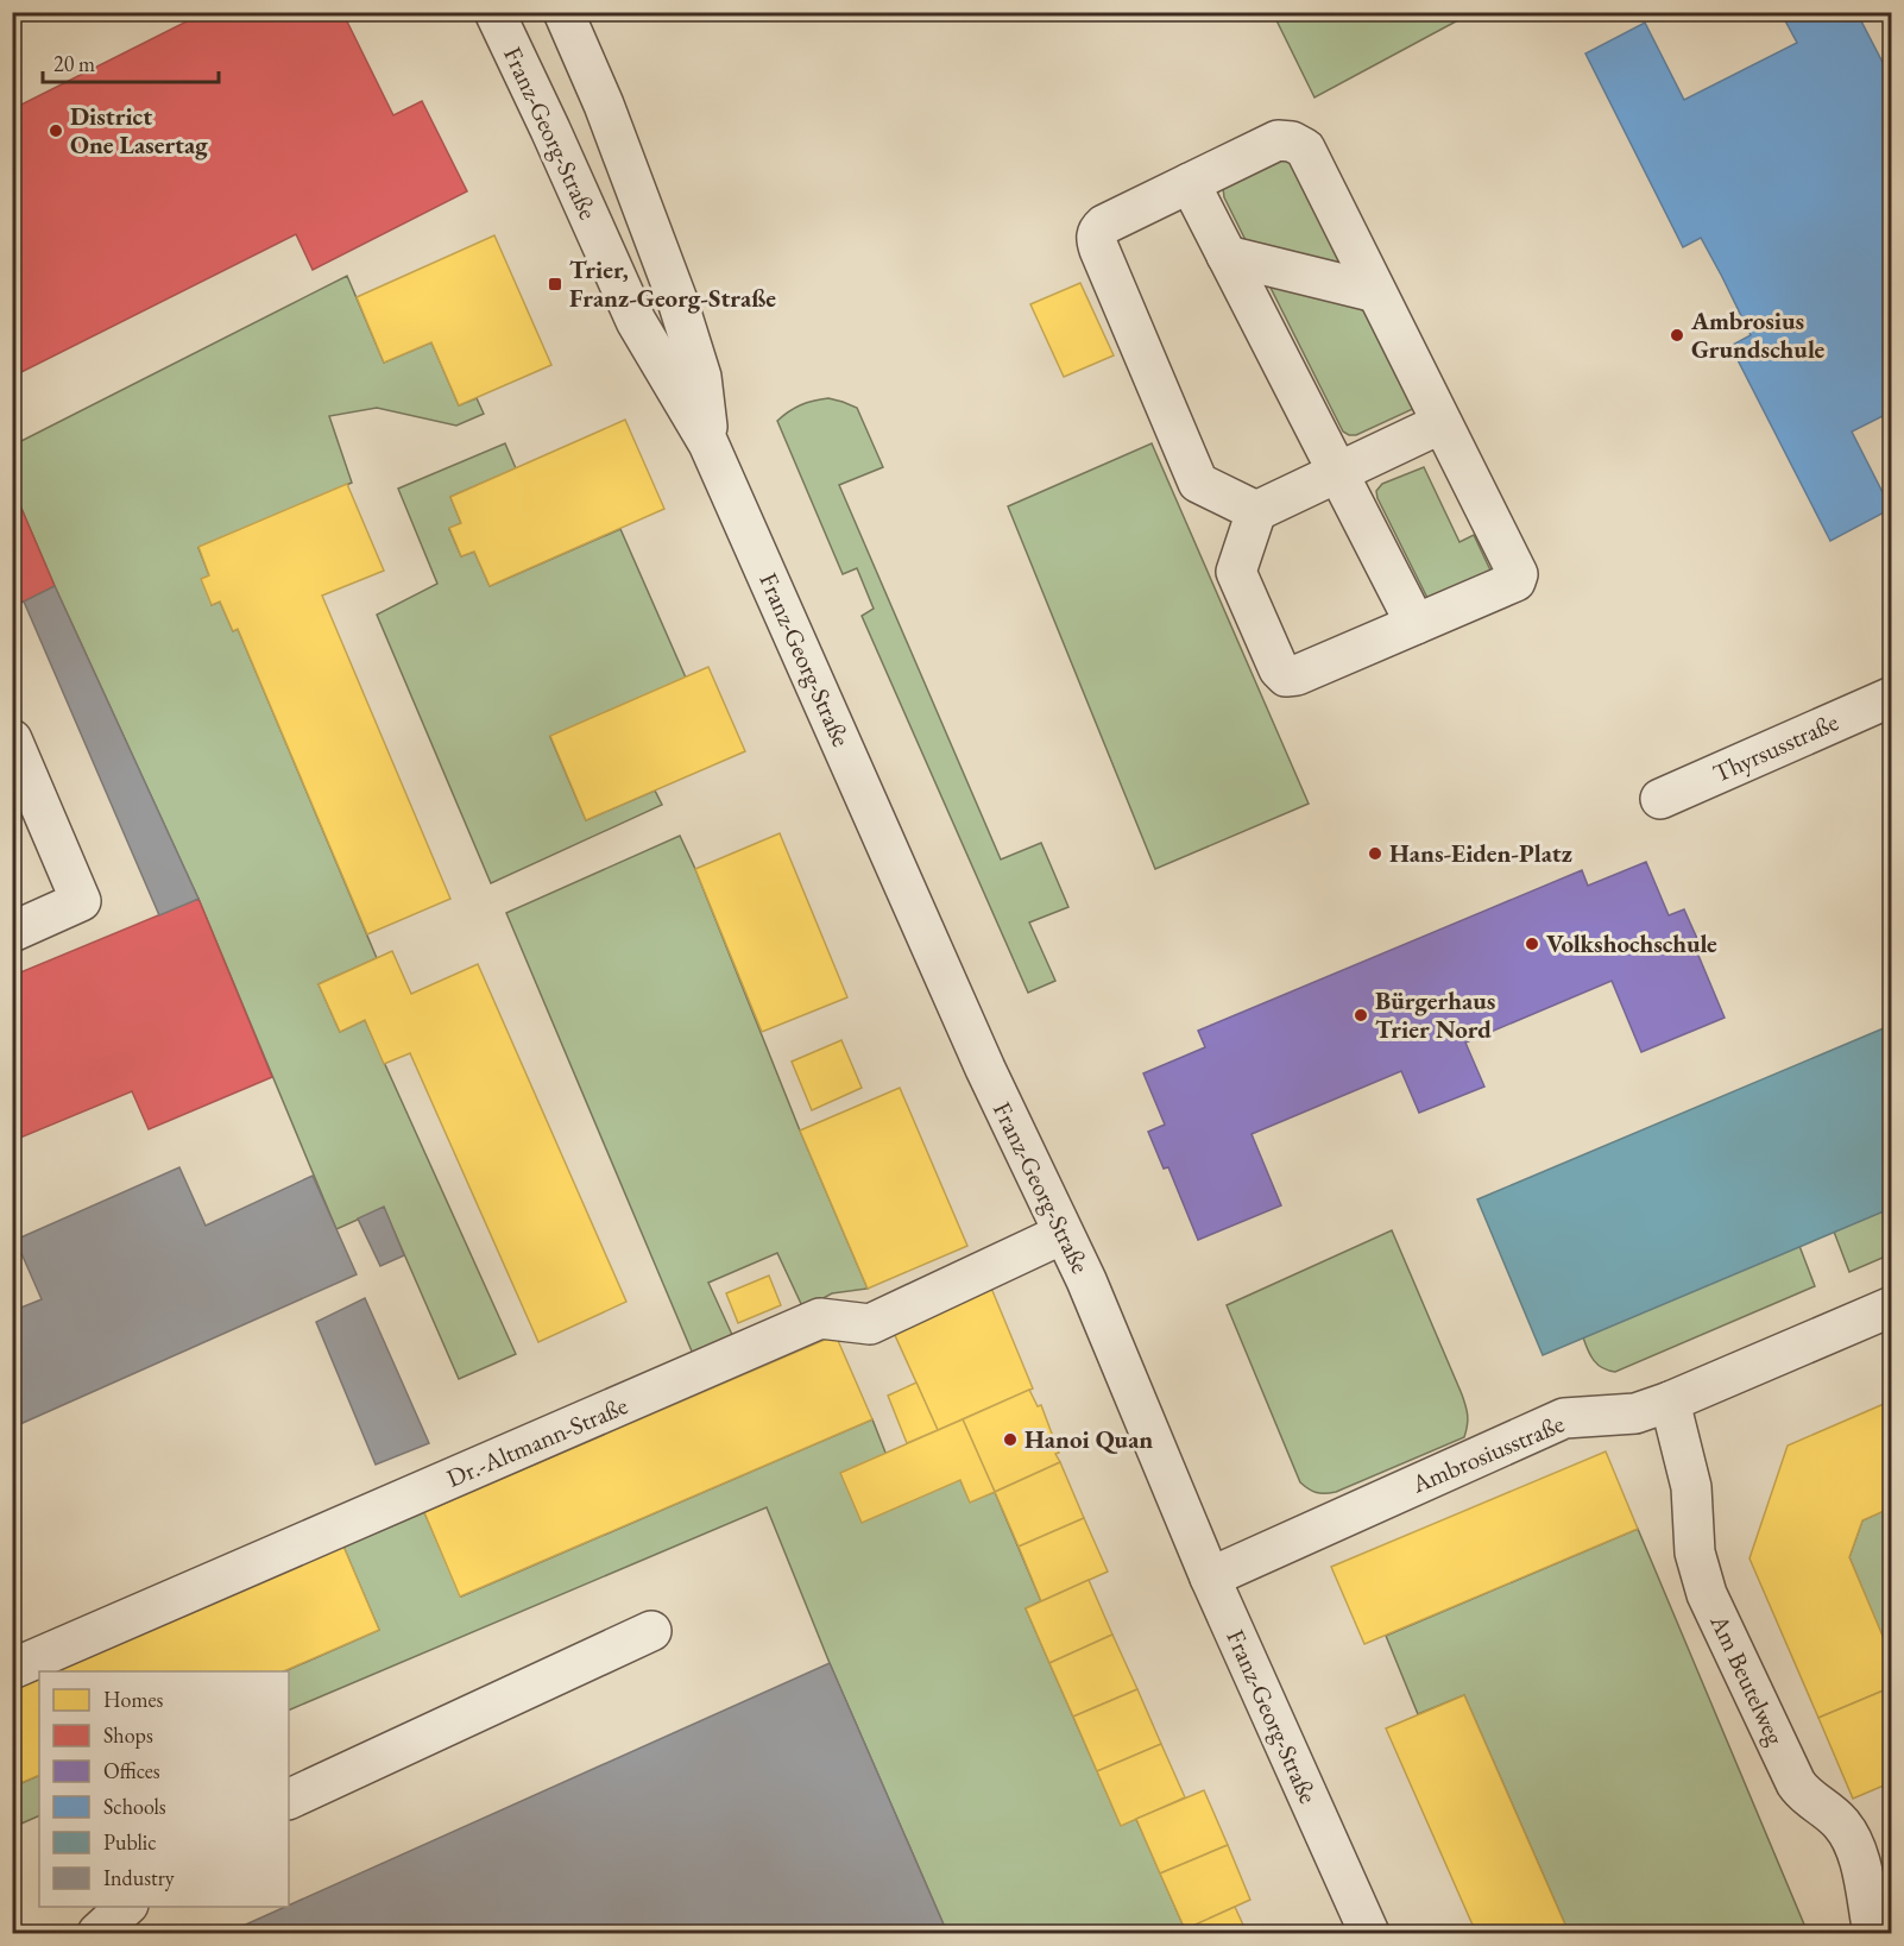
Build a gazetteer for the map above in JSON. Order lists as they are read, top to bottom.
{
  "streets": {
    "street": [
      "Franz-Georg-Straße",
      "Thyrsusstraße",
      "Dr.-Altmann-Straße",
      "Ambrosiusstraße",
      "Am Beutelweg"
    ]
  },
  "crossings": [
    ["Franz-Georg-Straße", "Dr.-Altmann-Straße"],
    ["Franz-Georg-Straße", "Ambrosiusstraße"],
    ["Ambrosiusstraße", "Am Beutelweg"]
  ],
  "places": {
    "other": [
      "District One Lasertag",
      "Ambrosius Grundschule",
      "Hans-Eiden-Platz",
      "Volkshochschule",
      "Bürgerhaus Trier Nord",
      "Hanoi Quan"
    ],
    "transit": ["Trier, Franz-Georg-Straße"]
  },
  "legend": [
    "Homes",
    "Shops",
    "Offices",
    "Schools",
    "Public",
    "Industry"
  ],
  "scale_bar": "20 m"
}
